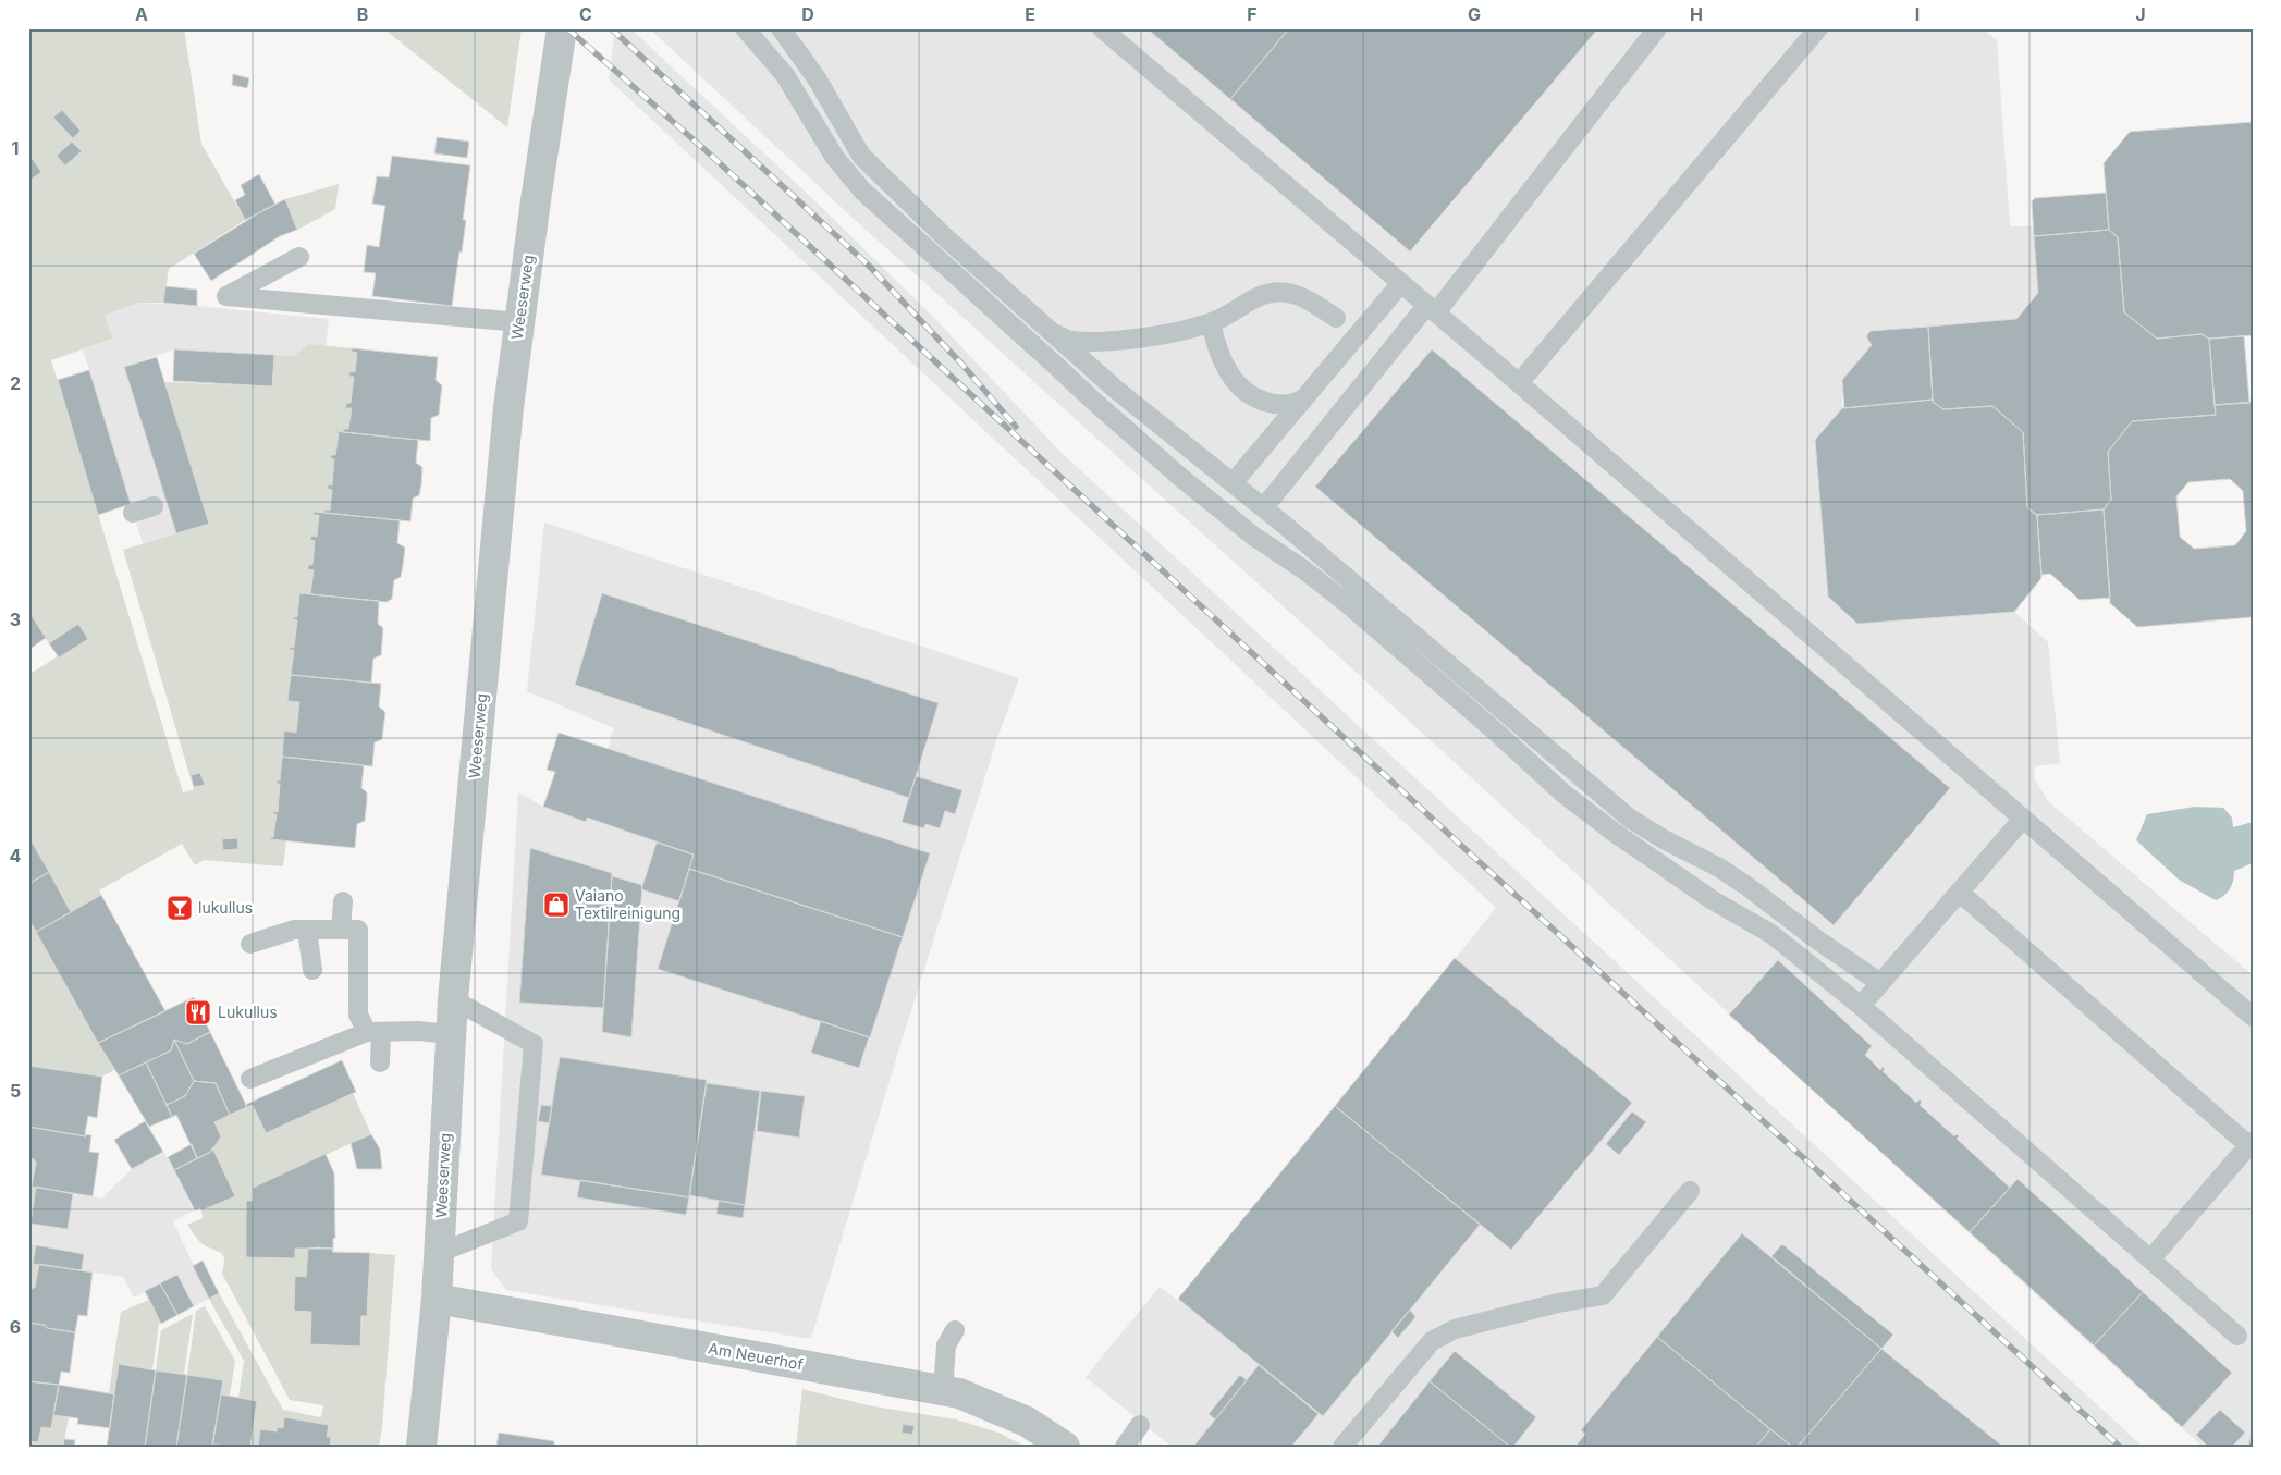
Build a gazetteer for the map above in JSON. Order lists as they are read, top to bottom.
{
  "streets": {
    "street": ["Weeserweg", "Am Neuerhof"]
  },
  "crossings": [
    ["Weeserweg", "Am Neuerhof"]
  ],
  "places": {
    "shop": ["Vaiano Textilreinigung"],
    "bar": ["lukullus"],
    "restaurant": ["Lukullus"]
  },
  "grid": {
    "columns": [
      "A",
      "B",
      "C",
      "D",
      "E",
      "F",
      "G",
      "H",
      "I",
      "J"
    ],
    "rows": [
      "1",
      "2",
      "3",
      "4",
      "5",
      "6"
    ]
  }
}
